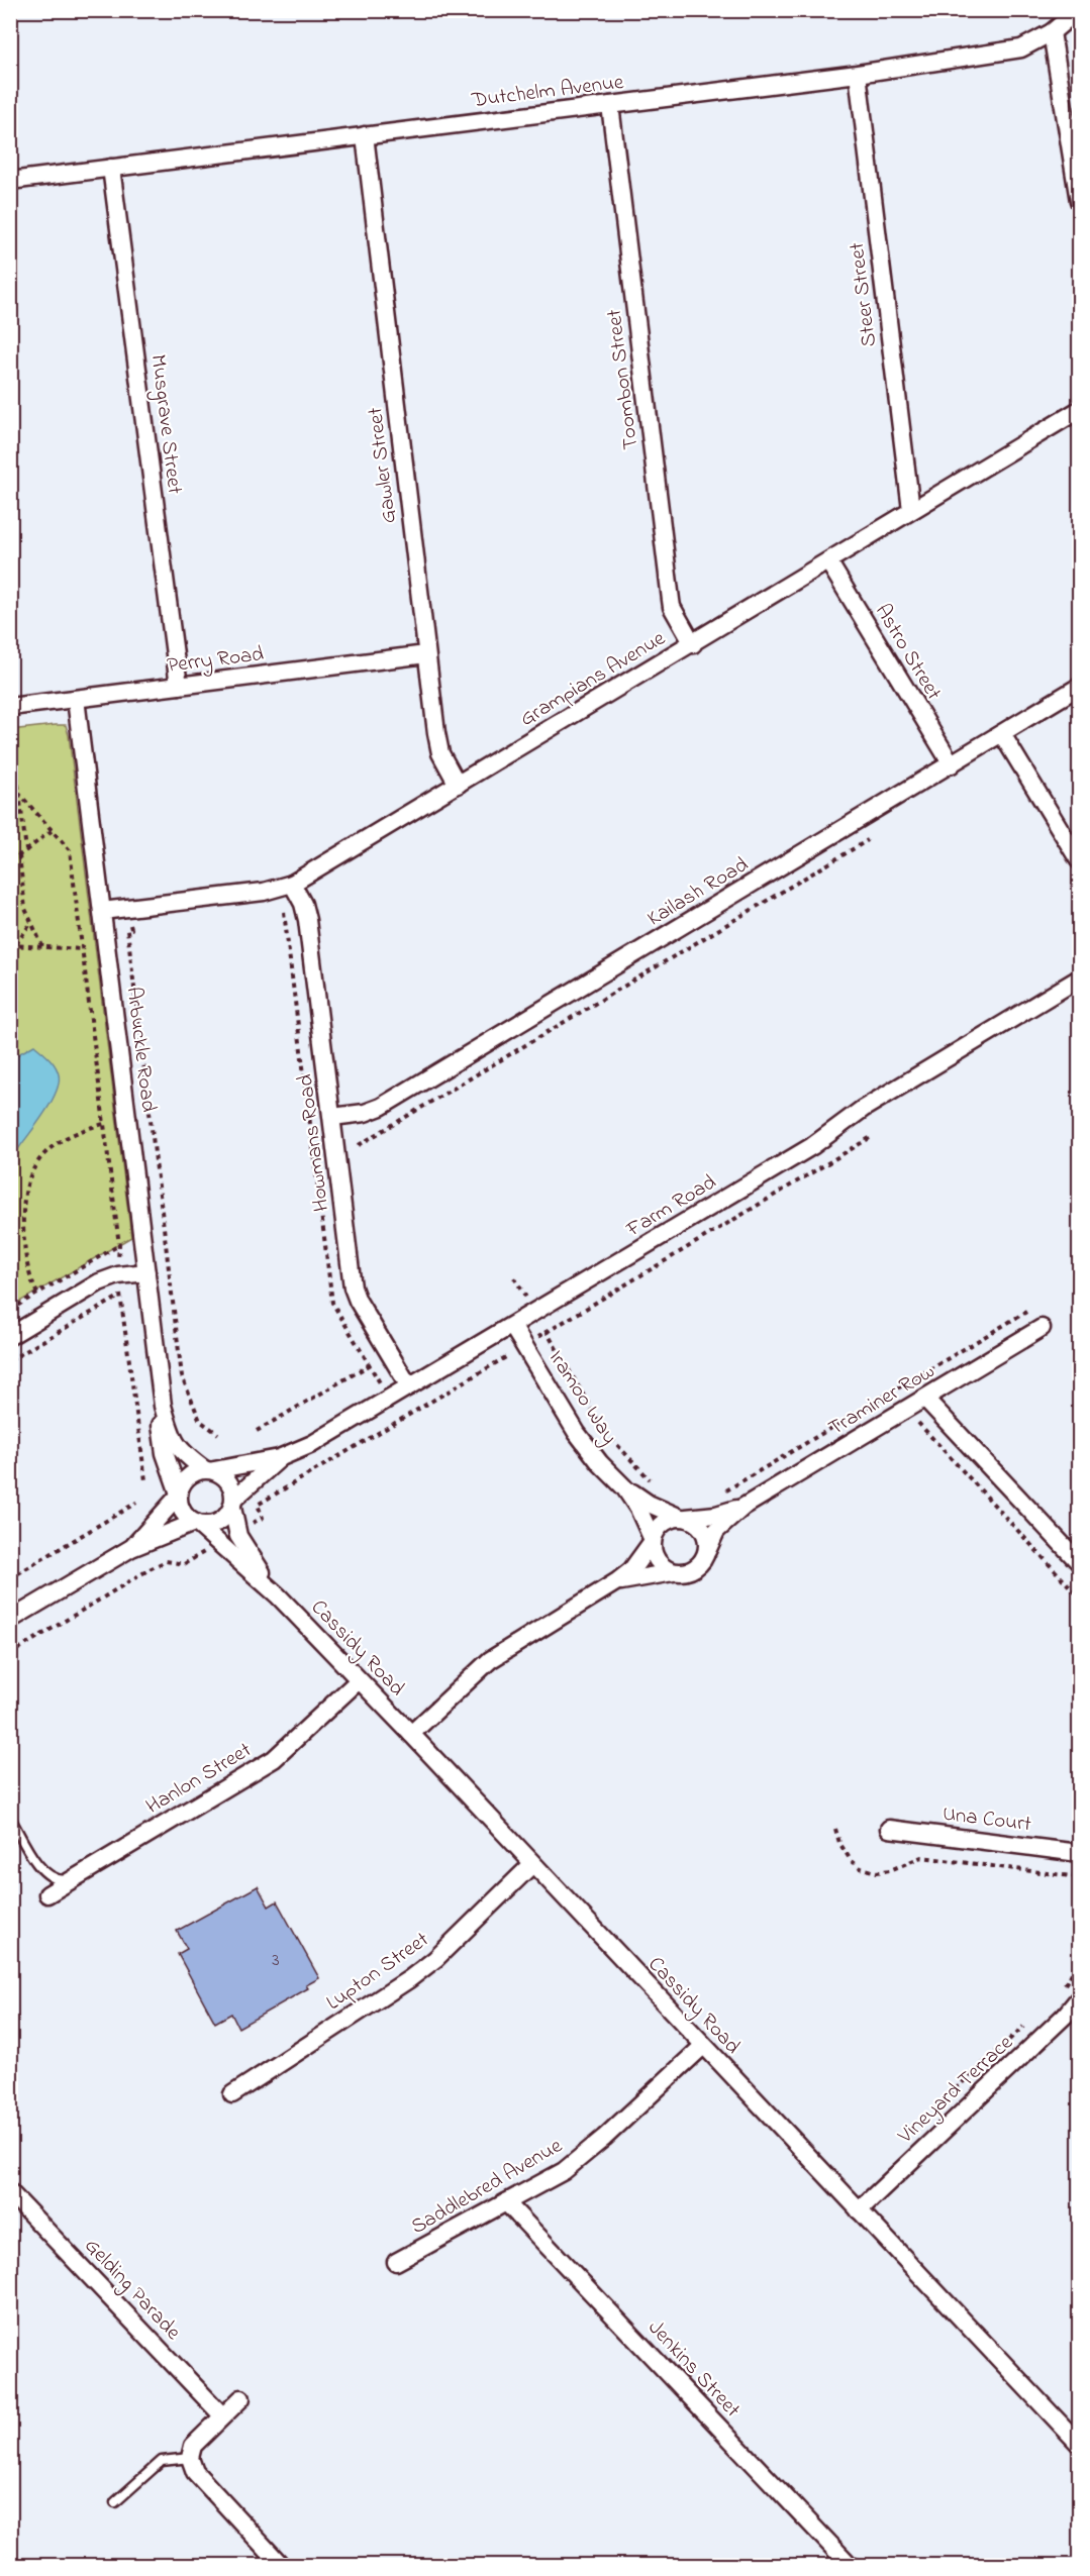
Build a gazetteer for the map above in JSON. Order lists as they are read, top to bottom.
{
  "streets": {
    "street": [
      "Dutchelm Avenue",
      "Steer Street",
      "Toombon Street",
      "Musgrave Street",
      "Gawler Street",
      "Astro Street",
      "Perry Road",
      "Grampians Avenue",
      "Kailash Road",
      "Arbuckle Road",
      "Howmans Road",
      "Farm Road",
      "Iramoo Way",
      "Traminer Row",
      "Cassidy Road",
      "Hanlon Street",
      "Una Court",
      "Lupton Street",
      "Vineyard Terrace",
      "Saddlebred Avenue",
      "Gelding Parade",
      "Jenkins Street"
    ]
  },
  "crossings": [
    ["Dutchelm Avenue", "Steer Street"],
    ["Dutchelm Avenue", "Toombon Street"],
    ["Dutchelm Avenue", "Musgrave Street"],
    ["Dutchelm Avenue", "Gawler Street"],
    ["Steer Street", "Grampians Avenue"],
    ["Toombon Street", "Grampians Avenue"],
    ["Musgrave Street", "Perry Road"],
    ["Gawler Street", "Perry Road"],
    ["Gawler Street", "Grampians Avenue"],
    ["Astro Street", "Grampians Avenue"],
    ["Astro Street", "Kailash Road"],
    ["Perry Road", "Arbuckle Road"],
    ["Grampians Avenue", "Arbuckle Road"],
    ["Grampians Avenue", "Howmans Road"],
    ["Kailash Road", "Howmans Road"],
    ["Arbuckle Road", "Farm Road"],
    ["Arbuckle Road", "Cassidy Road"],
    ["Howmans Road", "Farm Road"],
    ["Farm Road", "Iramoo Way"],
    ["Farm Road", "Cassidy Road"],
    ["Iramoo Way", "Traminer Row"],
    ["Cassidy Road", "Hanlon Street"],
    ["Cassidy Road", "Lupton Street"],
    ["Cassidy Road", "Vineyard Terrace"],
    ["Cassidy Road", "Saddlebred Avenue"],
    ["Saddlebred Avenue", "Jenkins Street"]
  ],
  "house_numbers": ["3"]
}
